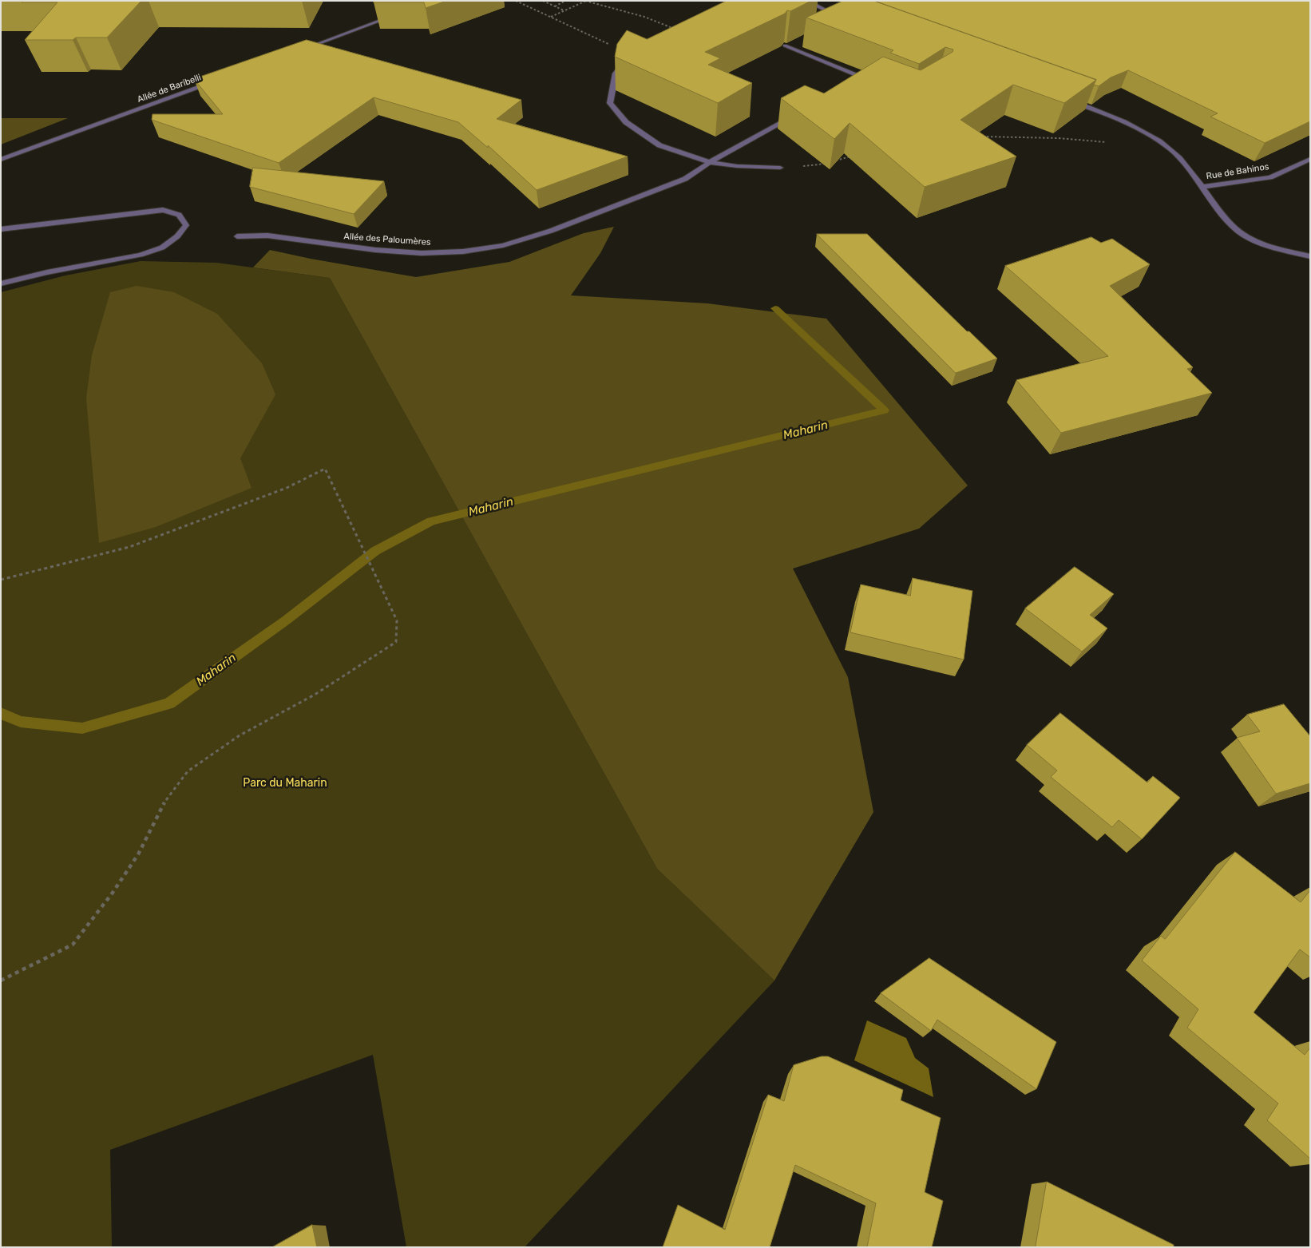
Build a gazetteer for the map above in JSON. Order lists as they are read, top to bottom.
{
  "streets": {
    "street": ["Allée de Baribelli", "Rue de Bahinos", "Allée des Paloumères"]
  },
  "water": ["Maharin"],
  "parks": ["Parc du Maharin"]
}
